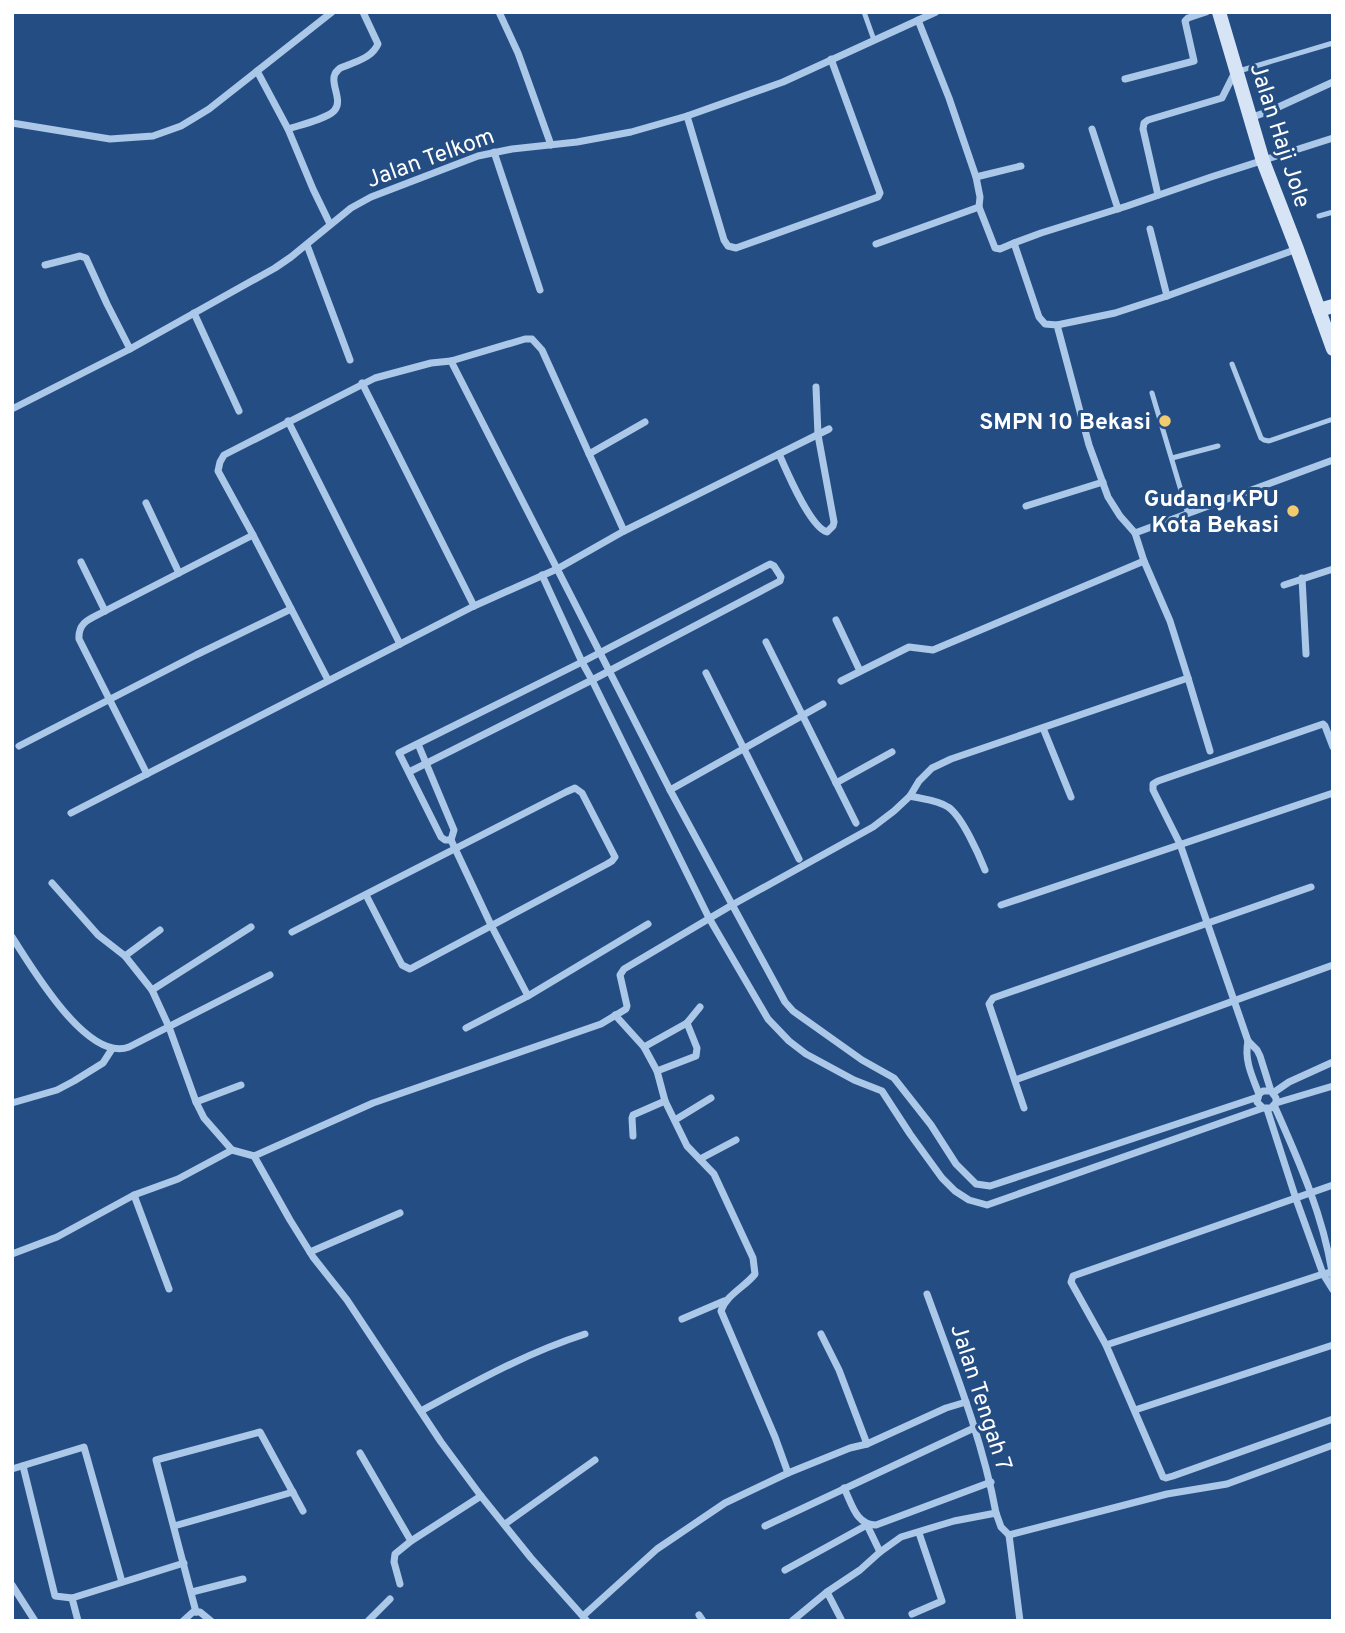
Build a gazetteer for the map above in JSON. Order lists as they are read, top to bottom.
{
  "streets": {
    "main road": ["Jalan Haji Jole"],
    "street": ["Jalan Telkom", "Jalan Tengah 7"]
  },
  "places": ["SMPN 10 Bekasi", "Gudang KPU Kota Bekasi"]
}
